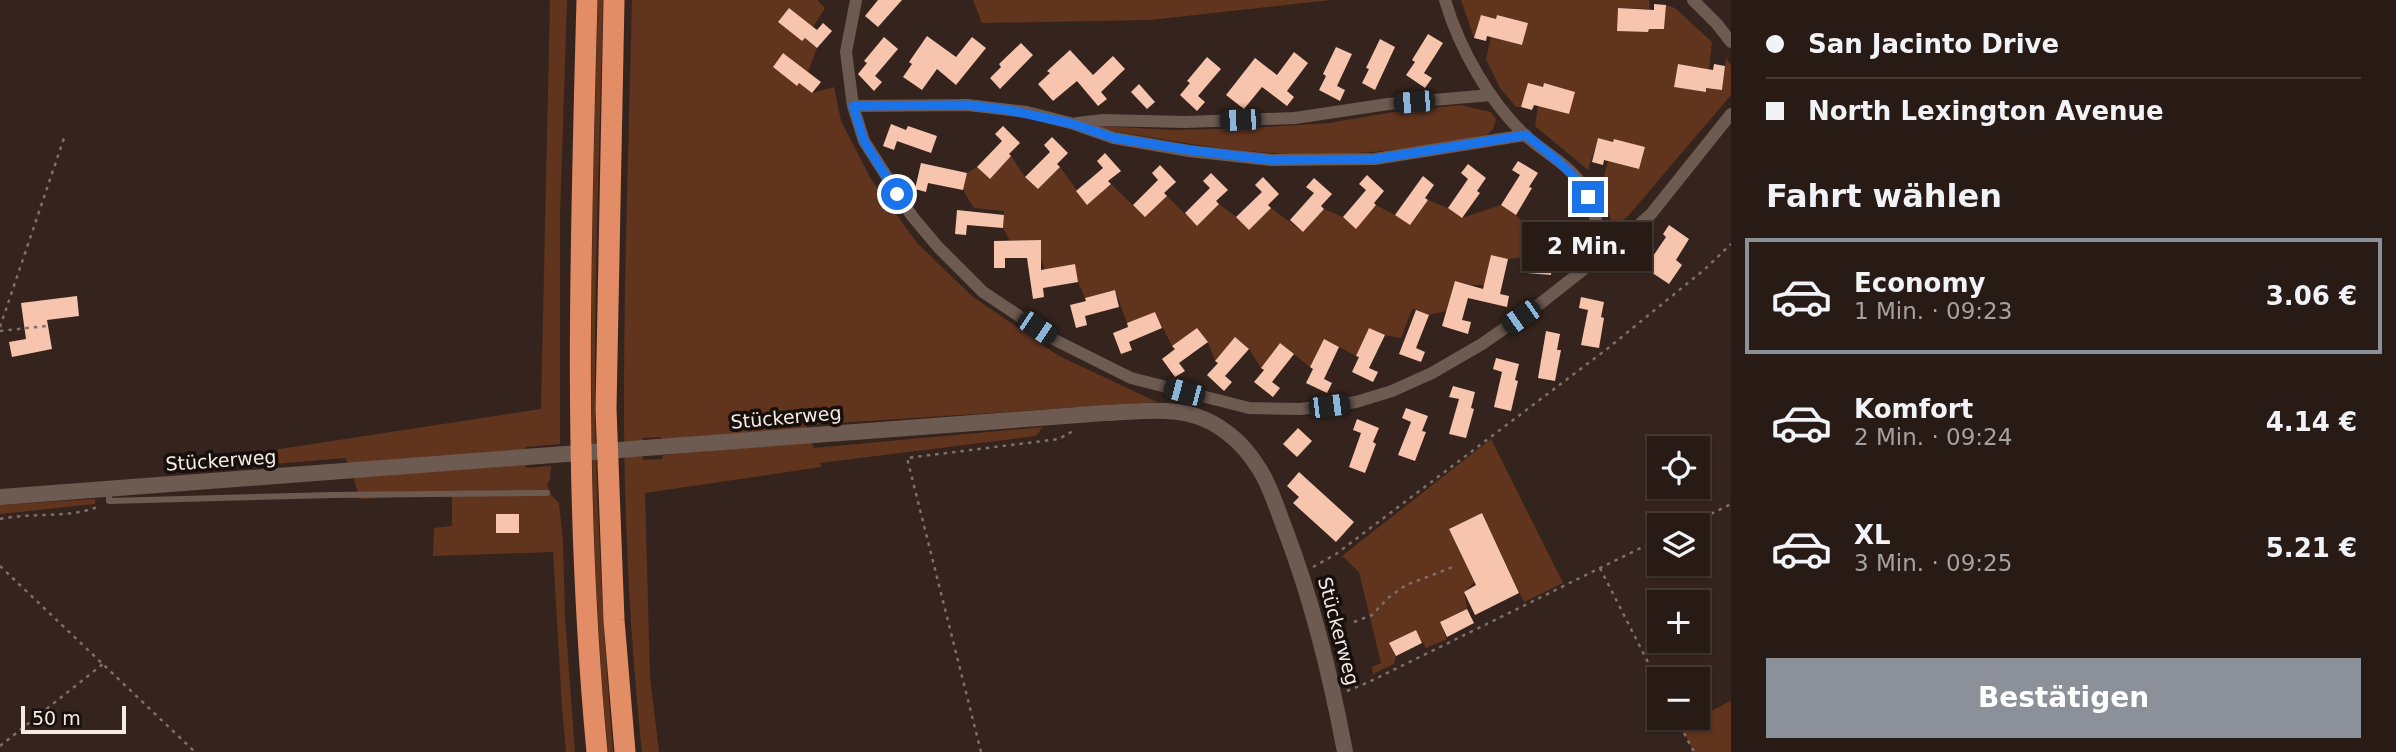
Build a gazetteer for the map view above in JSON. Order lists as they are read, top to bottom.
{
  "streets": {
    "street": ["Stückerweg"]
  },
  "scale_bar": "50 m",
  "page": {
    "banner": ["San Jacinto Drive", "North Lexington Avenue"],
    "heading": "Fahrt wählen",
    "bubble": "2 Min.",
    "list": [
      {
        "name": "Economy",
        "note": "1 Min. · 09:23",
        "value": "3.06 €"
      },
      {
        "name": "Komfort",
        "note": "2 Min. · 09:24",
        "value": "4.14 €"
      },
      {
        "name": "XL",
        "note": "3 Min. · 09:25",
        "value": "5.21 €"
      }
    ],
    "map_buttons": ["+", "−"],
    "buttons": "Bestätigen",
    "scale": "50 m"
  }
}
